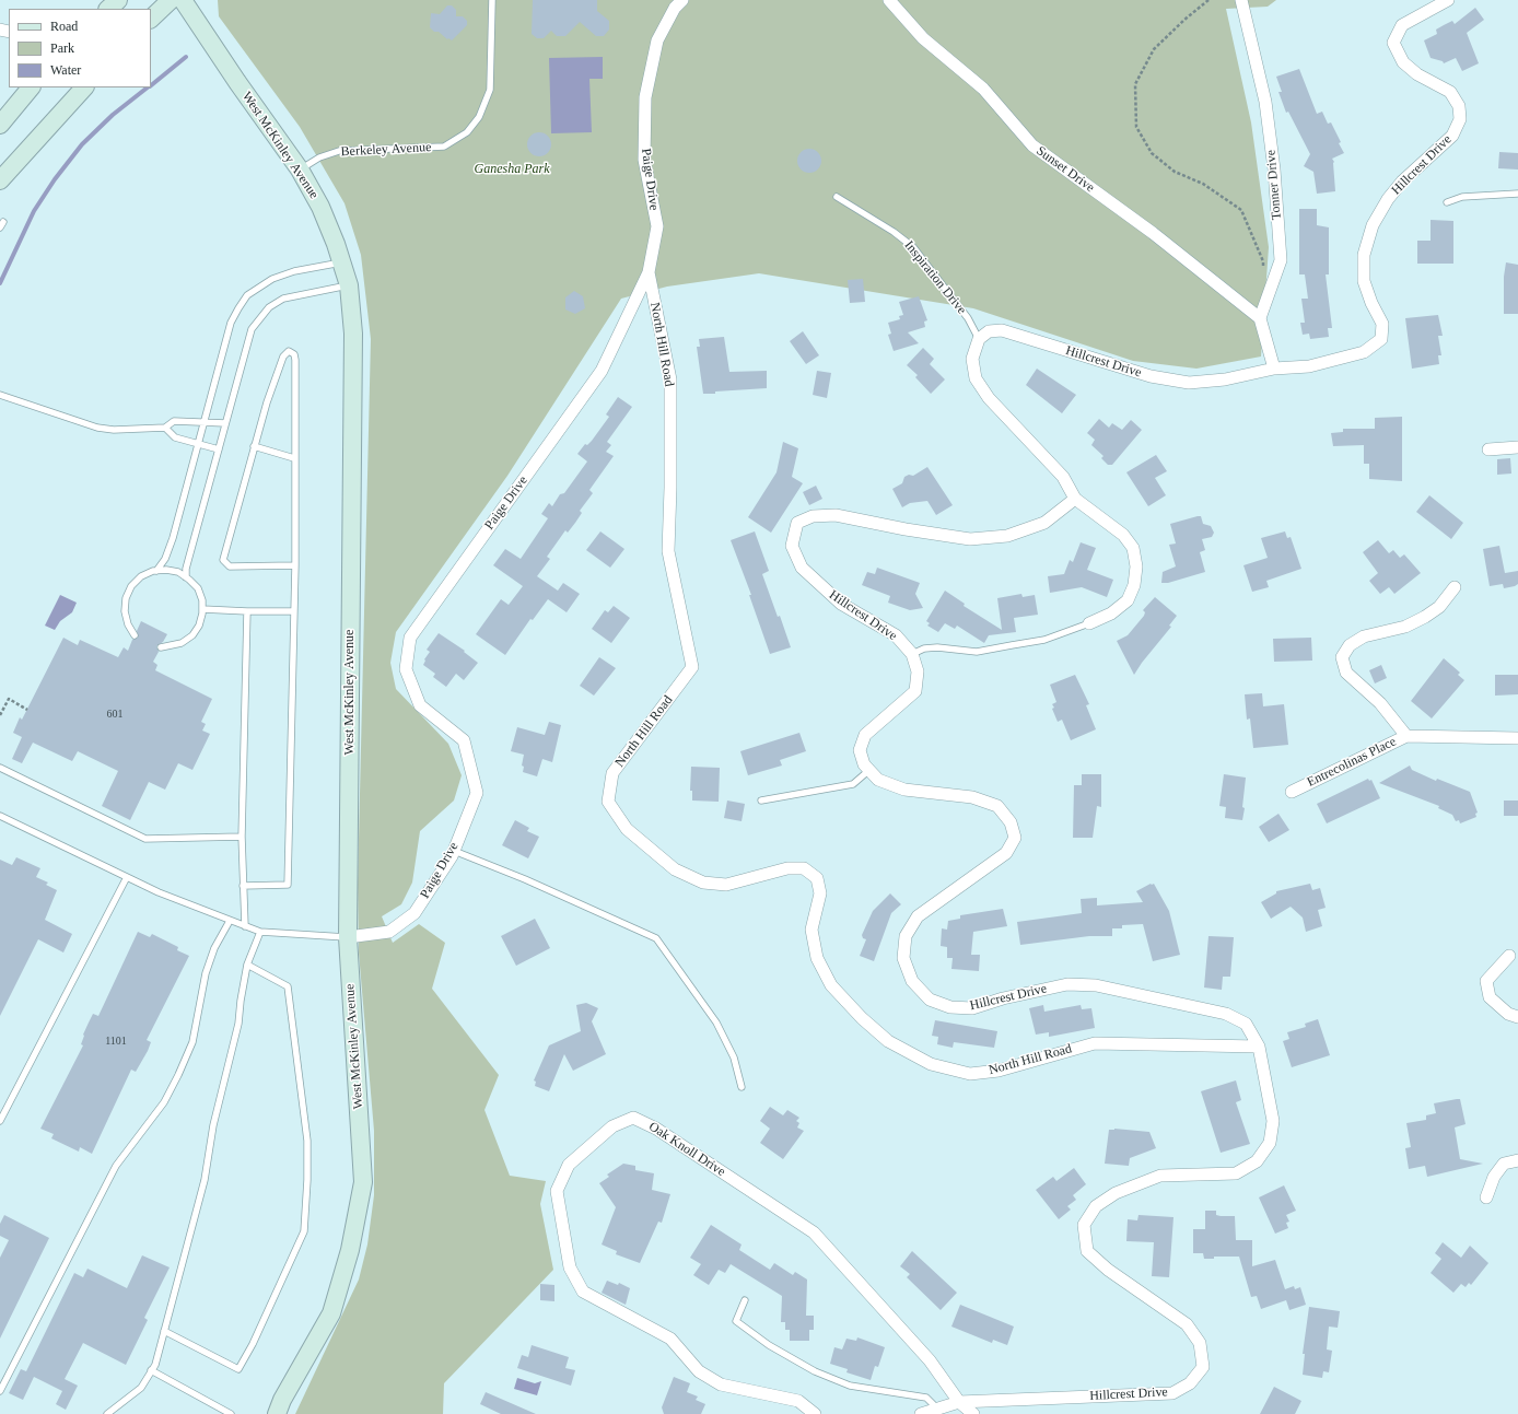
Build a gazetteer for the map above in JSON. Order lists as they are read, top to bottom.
{
  "streets": {
    "main road": ["West McKinley Avenue"],
    "street": [
      "Hillcrest Drive",
      "Sunset Drive",
      "Paige Drive",
      "Tonner Drive",
      "North Hill Road",
      "Entrecolinas Place",
      "Oak Knoll Drive"
    ],
    "lane": ["Berkeley Avenue", "Inspiration Drive"]
  },
  "crossings": [
    ["West McKinley Avenue", "Berkeley Avenue"],
    ["West McKinley Avenue", "Paige Drive"],
    ["Hillcrest Drive", "Inspiration Drive"],
    ["Hillcrest Drive", "North Hill Road"],
    ["Hillcrest Drive", "Oak Knoll Drive"],
    ["Sunset Drive", "Tonner Drive"],
    ["Paige Drive", "North Hill Road"]
  ],
  "parks": ["Ganesha Park"],
  "house_numbers": ["601", "1101"],
  "legend": ["Road", "Park", "Water"]
}
